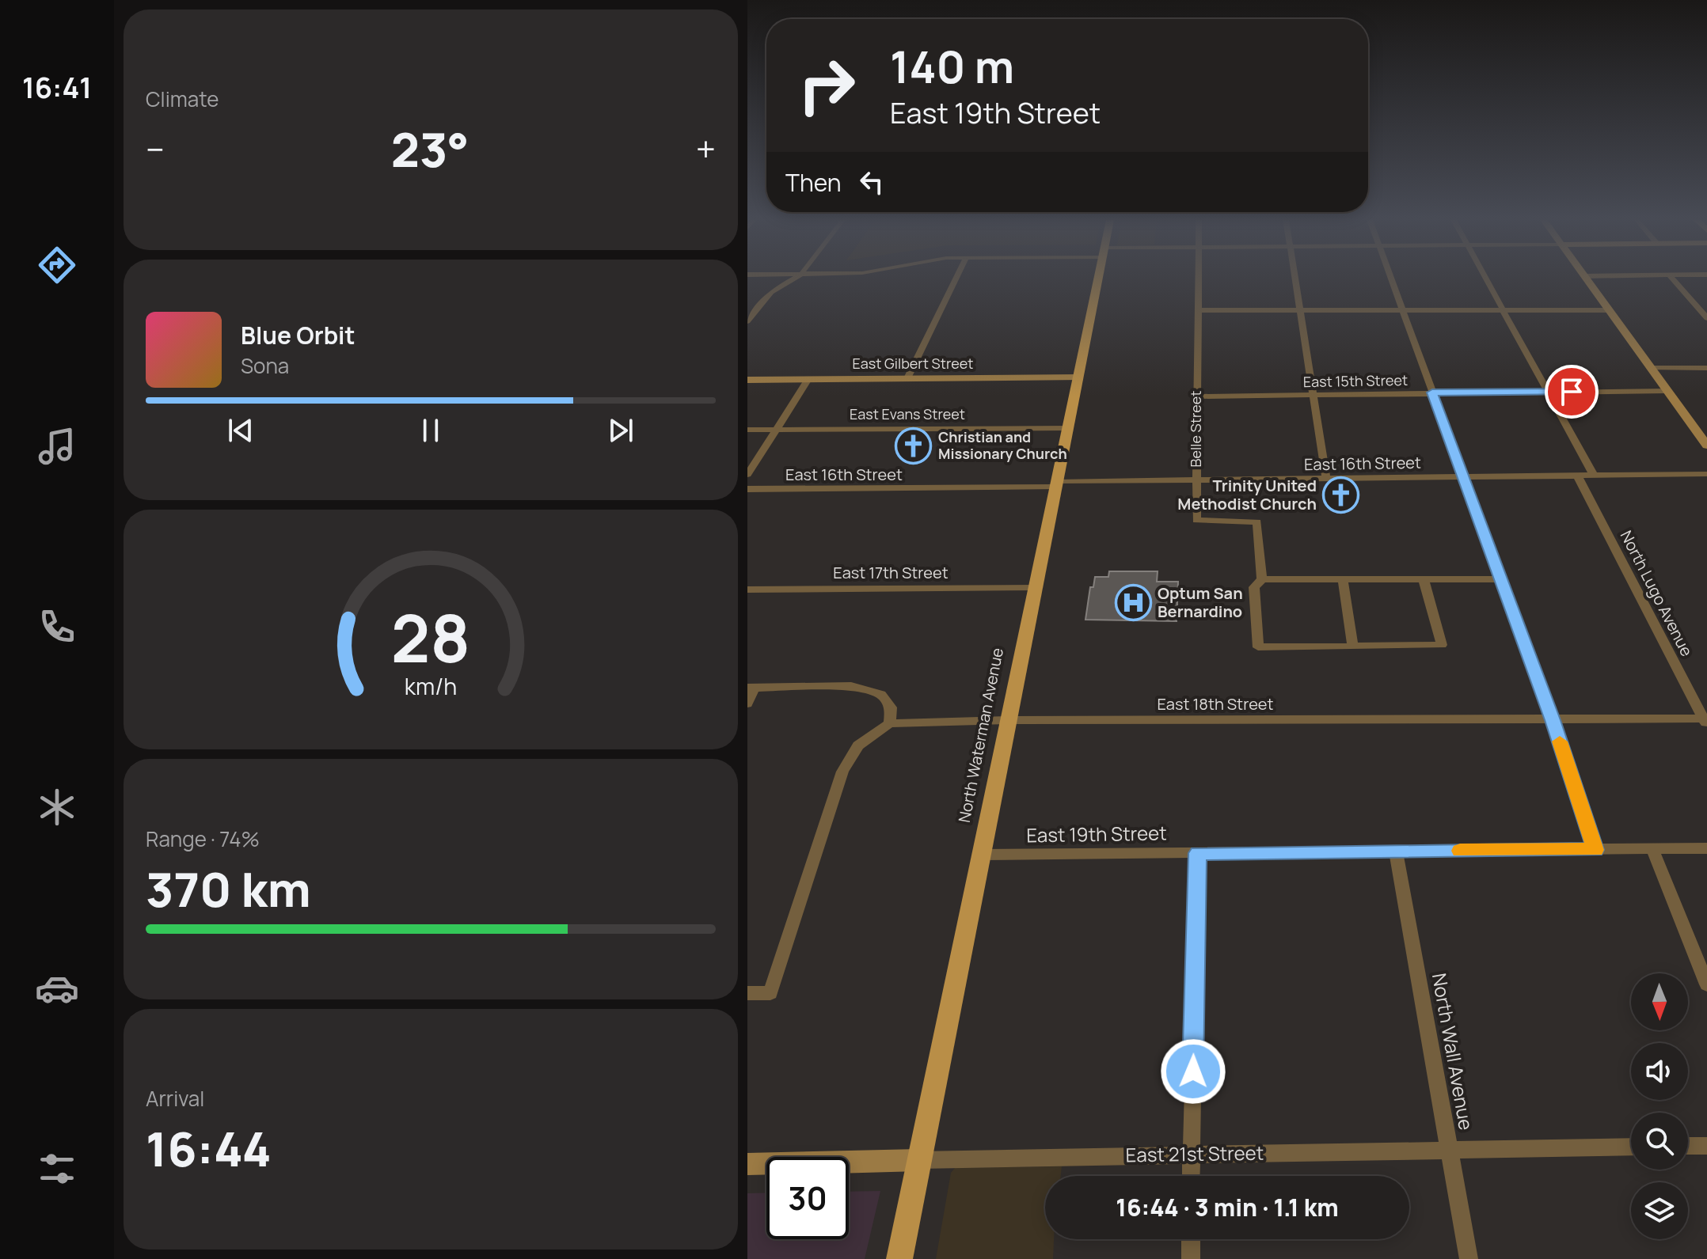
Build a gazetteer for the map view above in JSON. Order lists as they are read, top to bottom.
{
  "streets": {
    "main road": ["North Waterman Avenue"],
    "street": [
      "East Gilbert Street",
      "East 15th Street",
      "East Evans Street",
      "Belle Street",
      "East 16th Street",
      "East 17th Street",
      "North Lugo Avenue",
      "East 18th Street",
      "East 19th Street",
      "North Wall Avenue",
      "East 21st Street"
    ]
  },
  "crossings": [
    ["East Gilbert Street", "North Waterman Avenue"],
    ["East 15th Street", "Belle Street"],
    ["East Evans Street", "North Waterman Avenue"],
    ["Belle Street", "East 16th Street"],
    ["East 16th Street", "North Lugo Avenue"],
    ["East 16th Street", "North Waterman Avenue"],
    ["East 17th Street", "North Waterman Avenue"],
    ["North Lugo Avenue", "East 18th Street"],
    ["East 18th Street", "North Waterman Avenue"],
    ["North Waterman Avenue", "East 19th Street"],
    ["North Waterman Avenue", "East 21st Street"],
    ["East 19th Street", "North Wall Avenue"],
    ["North Wall Avenue", "East 21st Street"]
  ],
  "places": {
    "church": ["Christian and Missionary Church", "Trinity United Methodist Church"],
    "hospital": ["Optum San Bernardino"]
  },
  "north": "bottom",
  "page": {
    "tabs": "16:41",
    "tile": [
      "Climate",
      ["Range · 74%", "370 km"],
      ["Arrival", "16:44"]
    ],
    "turn": ["140 m", "East 19th Street"],
    "heat": ["−", "23°", "+"],
    "then": "Then",
    "song": ["Blue Orbit", "Sona"],
    "limit": "30",
    "trip": "16:44 · 3 min · 1.1 km",
    "gauge": ["28", "km/h"]
  }
}
